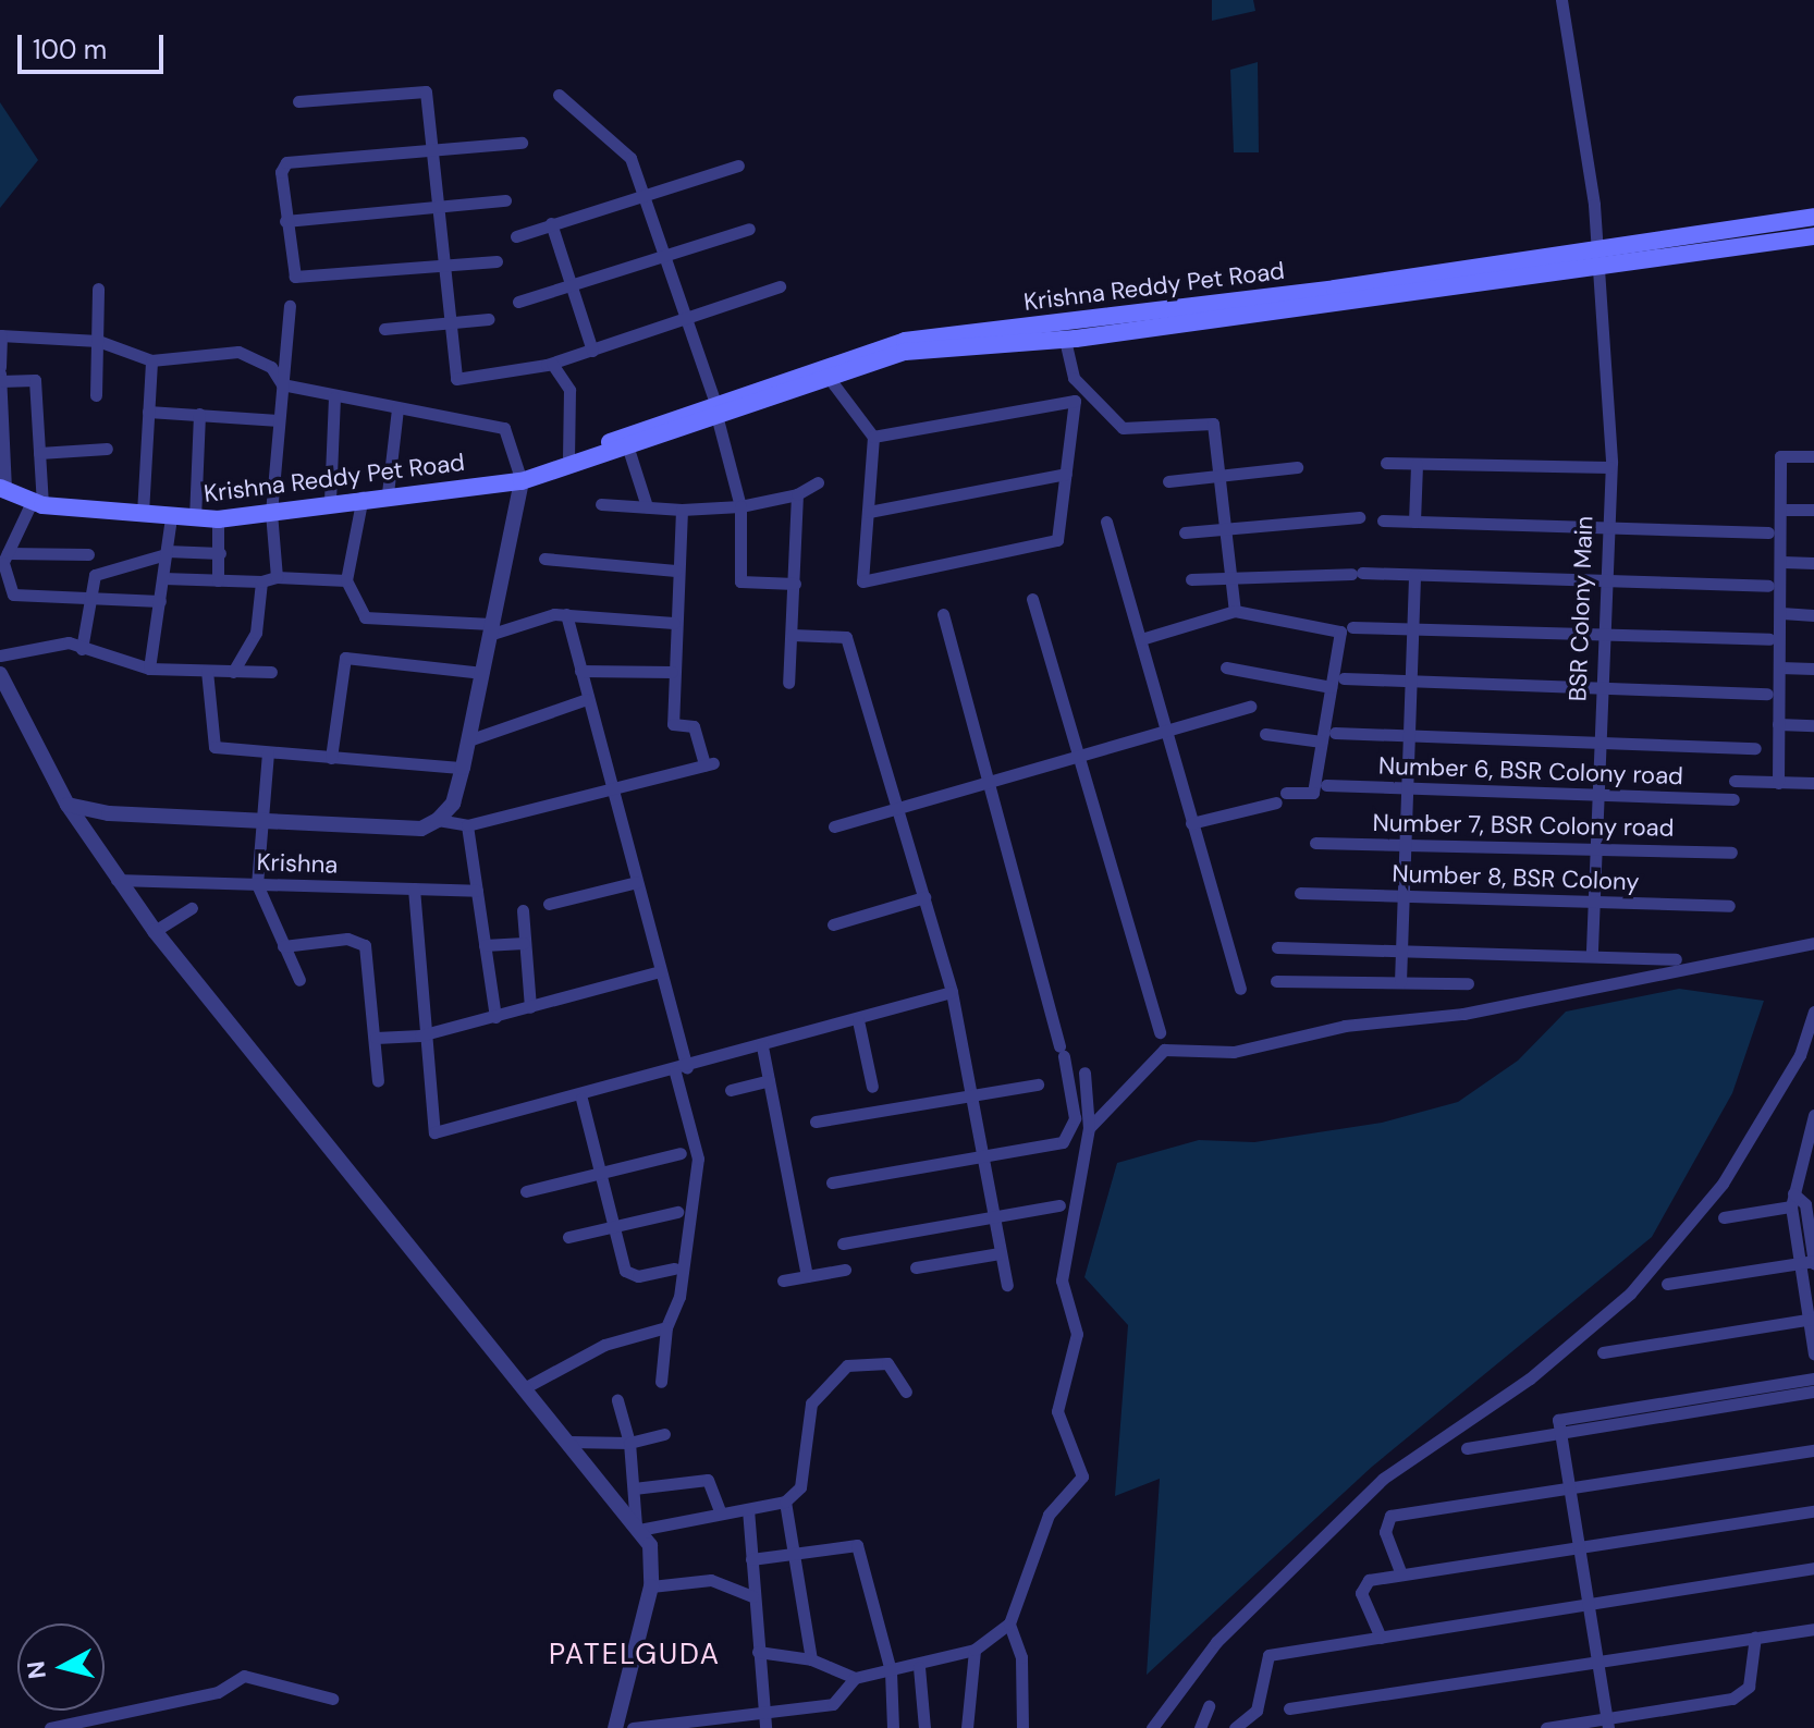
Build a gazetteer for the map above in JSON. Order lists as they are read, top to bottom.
{
  "streets": {
    "main road": ["Krishna Reddy Pet Road"],
    "street": [
      "BSR Colony Main",
      "Number 6, BSR Colony road",
      "Number 7, BSR Colony road",
      "Krishna",
      "Number 8, BSR Colony"
    ]
  },
  "crossings": [
    ["Krishna Reddy Pet Road", "BSR Colony Main"],
    ["BSR Colony Main", "Number 6, BSR Colony road"],
    ["BSR Colony Main", "Number 7, BSR Colony road"],
    ["BSR Colony Main", "Number 8, BSR Colony"]
  ],
  "districts": ["PATELGUDA"],
  "scale_bar": "100 m",
  "north": "left"
}
